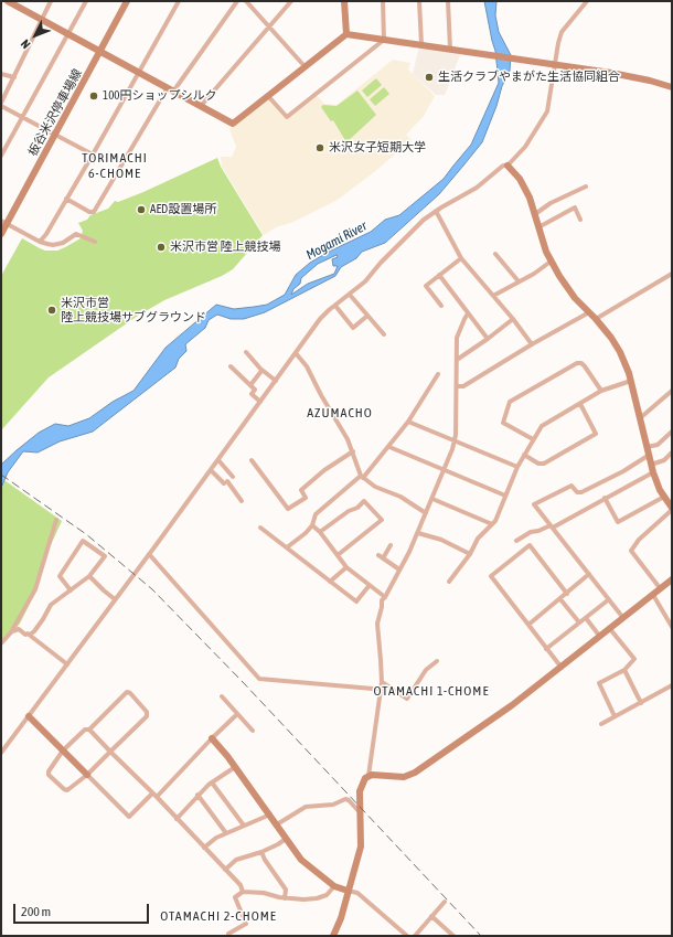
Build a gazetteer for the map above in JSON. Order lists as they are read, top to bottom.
{
  "streets": {
    "street": ["板谷米沢停車場線"]
  },
  "districts": [
    "TORIMACHI 6-CHOME",
    "AZUMACHO",
    "OTAMACHI 1-CHOME",
    "OTAMACHI 2-CHOME"
  ],
  "water": ["Mogami River"],
  "places": [
    "生活クラブやまがた生活協同組合",
    "100円ショップシルク",
    "米沢女子短期大学",
    "AED設置場所",
    "米沢市営 陸上競技場",
    "米沢市営 陸上競技場サブグラウンド"
  ],
  "scale_bar": "200 m",
  "north": "bottom left"
}
